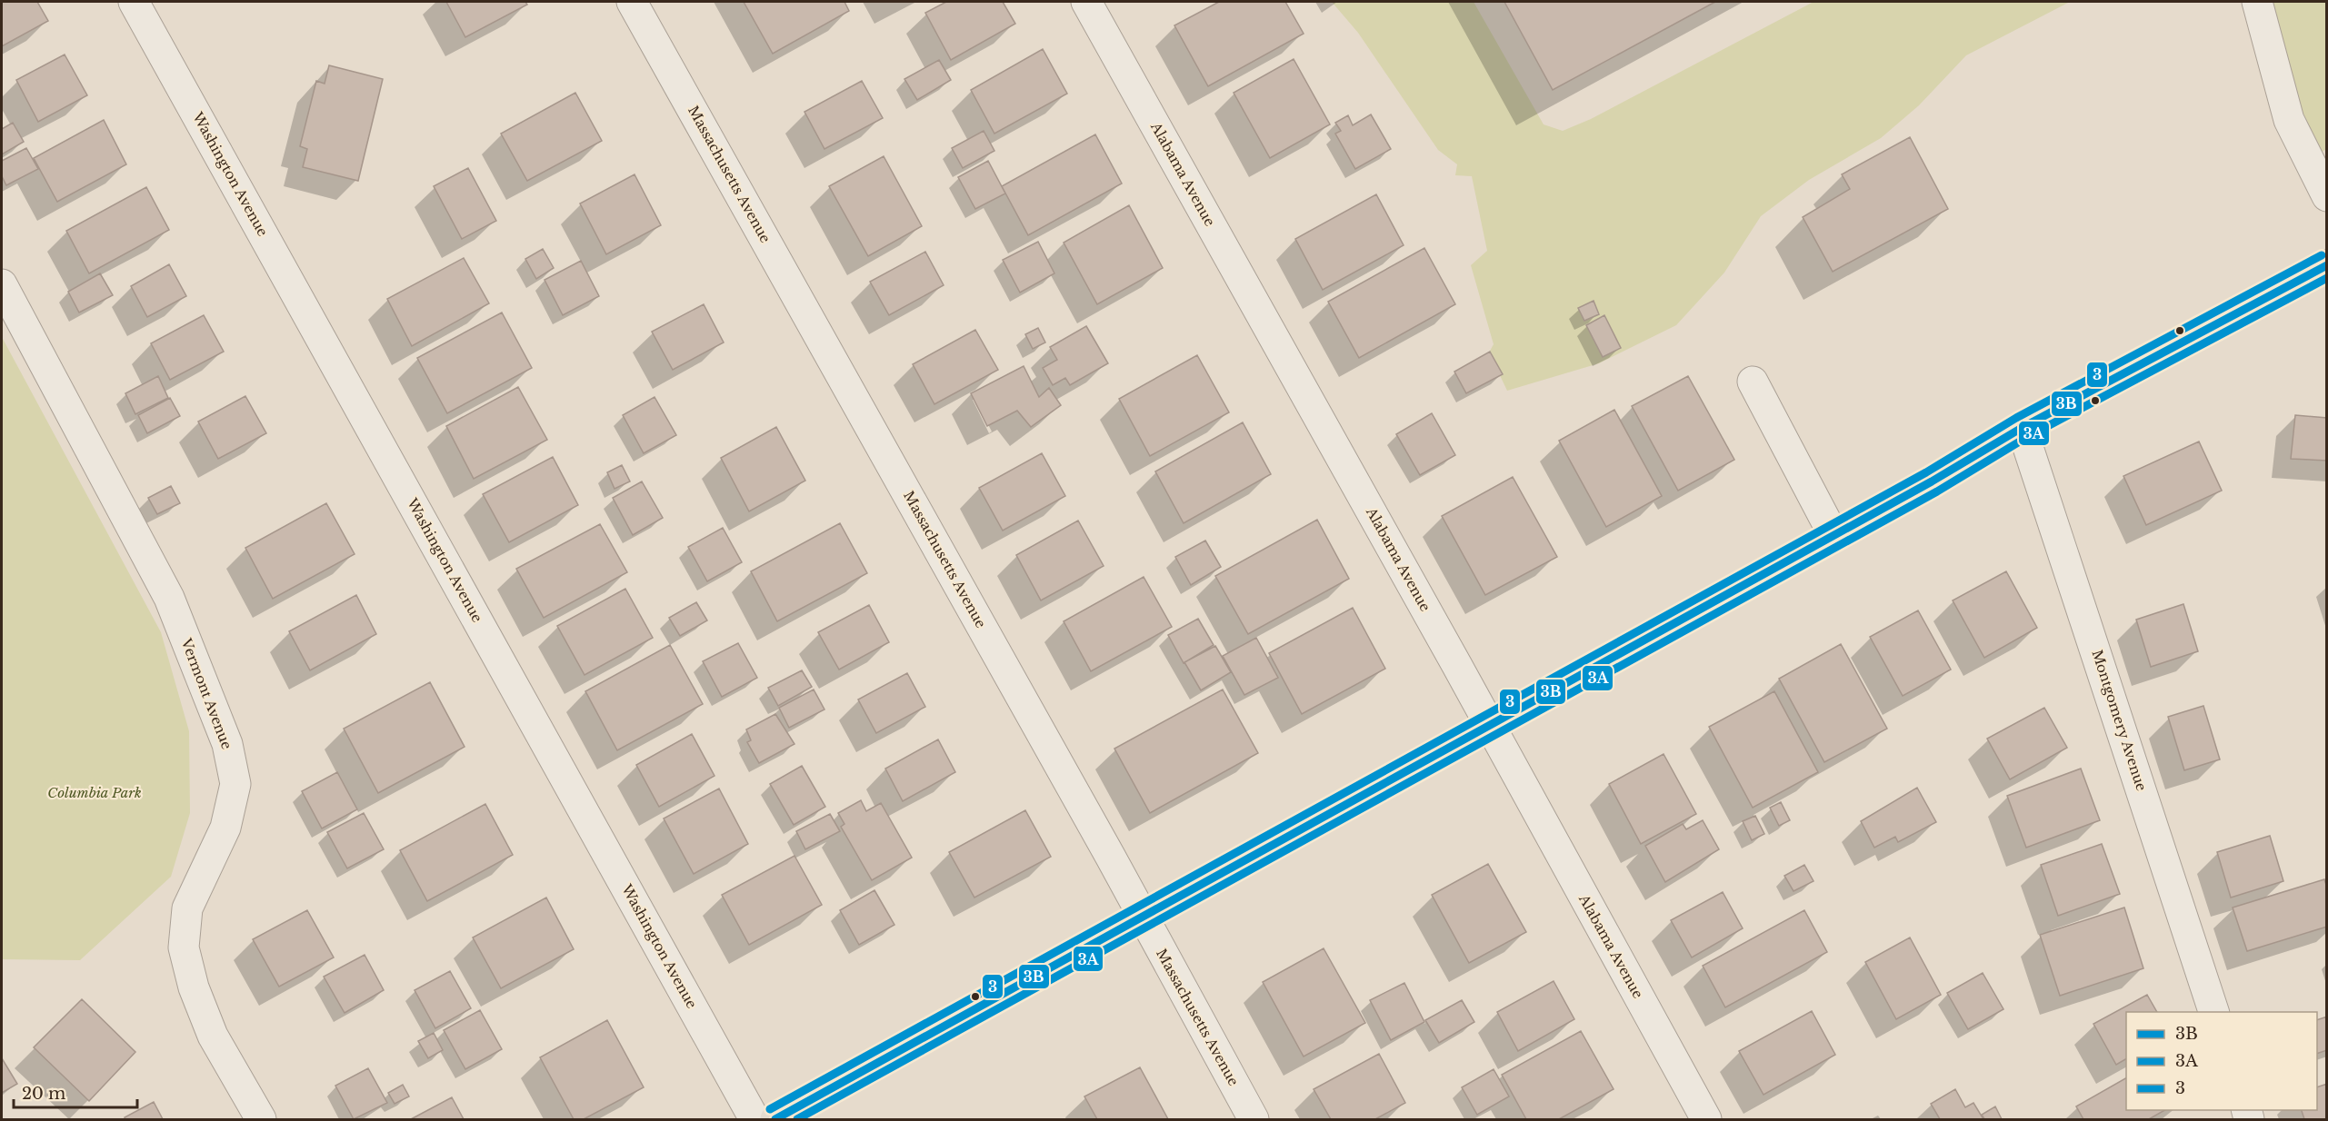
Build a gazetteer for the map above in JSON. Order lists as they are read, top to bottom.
{
  "streets": {
    "street": [
      "Washington Avenue",
      "Massachusetts Avenue",
      "Alabama Avenue",
      "Vermont Avenue",
      "Montgomery Avenue"
    ]
  },
  "parks": ["Columbia Park"],
  "lines": ["transit line 3", "transit line 3B", "transit line 3A"],
  "legend": ["3B", "3A", "3"],
  "scale_bar": "20 m"
}
